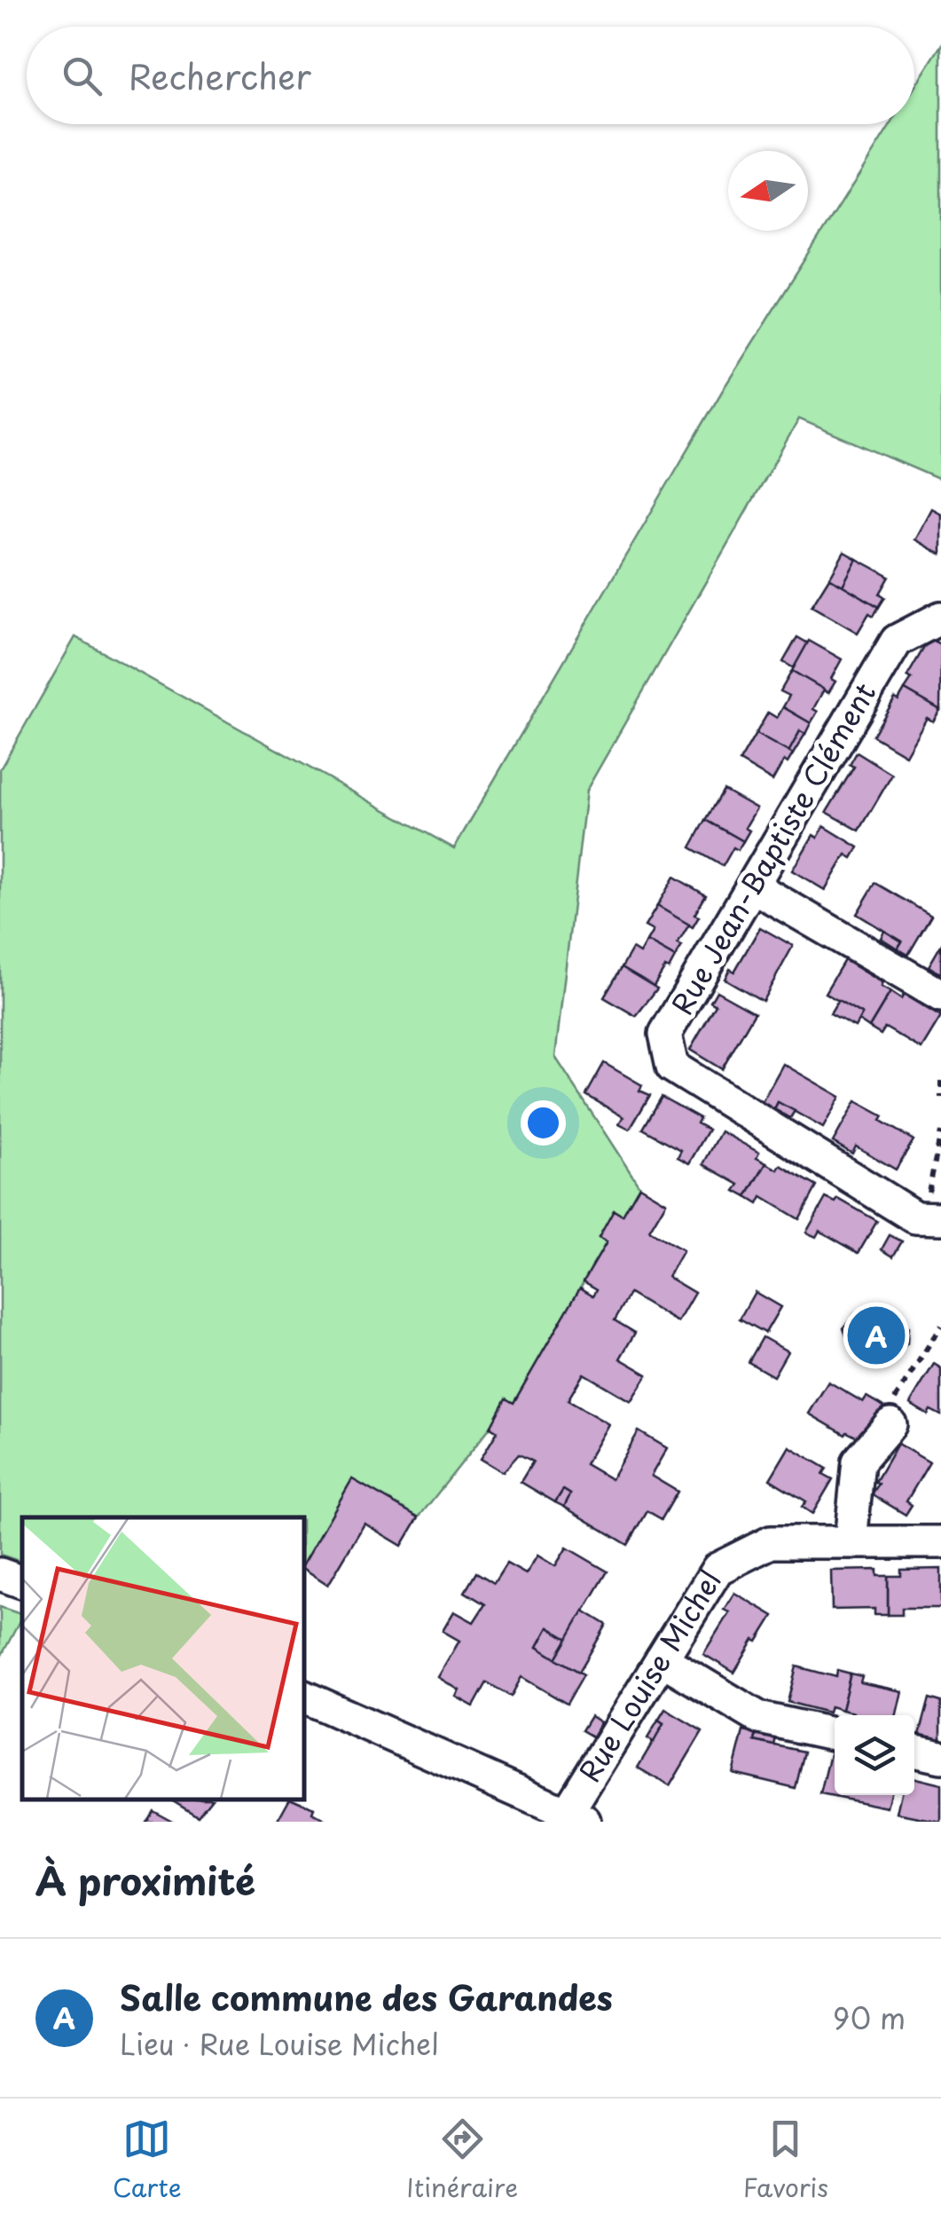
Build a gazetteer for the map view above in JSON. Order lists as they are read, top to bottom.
{
  "streets": {
    "street": ["Rue Jean-Baptiste Clément", "Rue Louise Michel"]
  },
  "north": "left",
  "page": {
    "search": "Rechercher",
    "pins": "A",
    "heading": "À proximité",
    "list": [
      {
        "mark": "A",
        "name": "Salle commune des Garandes",
        "note": "Lieu · Rue Louise Michel",
        "value": "90 m"
      }
    ],
    "nav": ["Carte", "Itinéraire", "Favoris"]
  }
}
